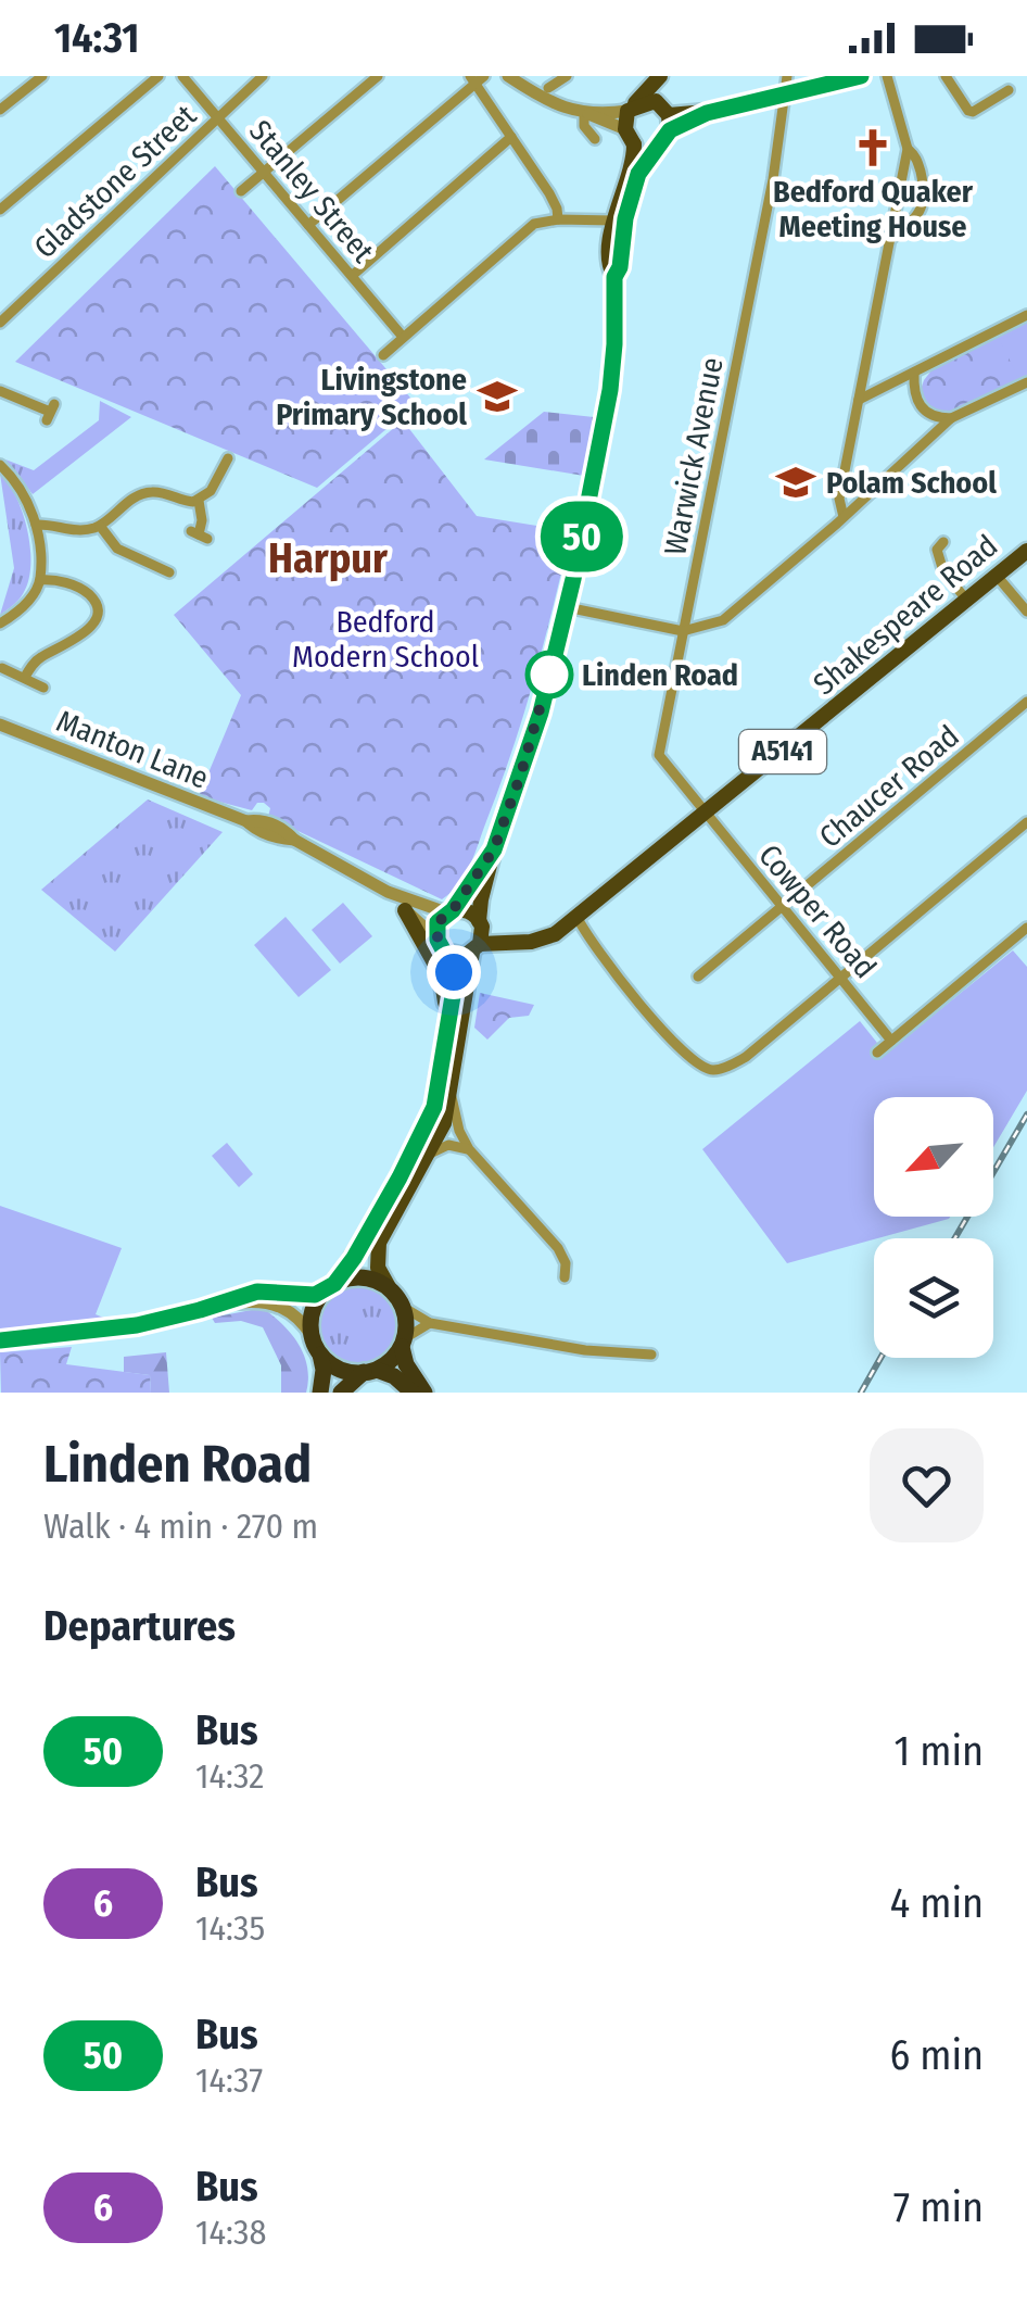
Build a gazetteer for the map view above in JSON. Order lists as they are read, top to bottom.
{
  "streets": {
    "main road": ["Shakespeare Road", "A5141"],
    "street": [
      "Gladstone Street",
      "Stanley Street",
      "Warwick Avenue",
      "Manton Lane",
      "Chaucer Road",
      "Cowper Road"
    ]
  },
  "crossings": [
    ["Gladstone Street", "Stanley Street"],
    ["Warwick Avenue", "Shakespeare Road"],
    ["Warwick Avenue", "Cowper Road"],
    ["Shakespeare Road", "Manton Lane"],
    ["Shakespeare Road", "Cowper Road"],
    ["Chaucer Road", "Cowper Road"]
  ],
  "districts": ["Harpur"],
  "parks": ["Bedford Modern School"],
  "places": {
    "church": ["Bedford Quaker Meeting House"],
    "school or university": ["Livingstone Primary School", "Polam School"],
    "other": ["Linden Road"]
  },
  "lines": ["bus line 50"],
  "north": "bottom left",
  "page": {
    "status": "14:31",
    "on_map": "50",
    "heading": [
      ["Linden Road", "Walk · 4 min · 270 m"],
      "Departures"
    ],
    "list": [
      {
        "mark": "50",
        "name": "Bus",
        "note": "14:32",
        "value": "1 min"
      },
      {
        "mark": "6",
        "name": "Bus",
        "note": "14:35",
        "value": "4 min"
      },
      {
        "mark": "50",
        "name": "Bus",
        "note": "14:37",
        "value": "6 min"
      },
      {
        "mark": "6",
        "name": "Bus",
        "note": "14:38",
        "value": "7 min"
      }
    ]
  }
}
